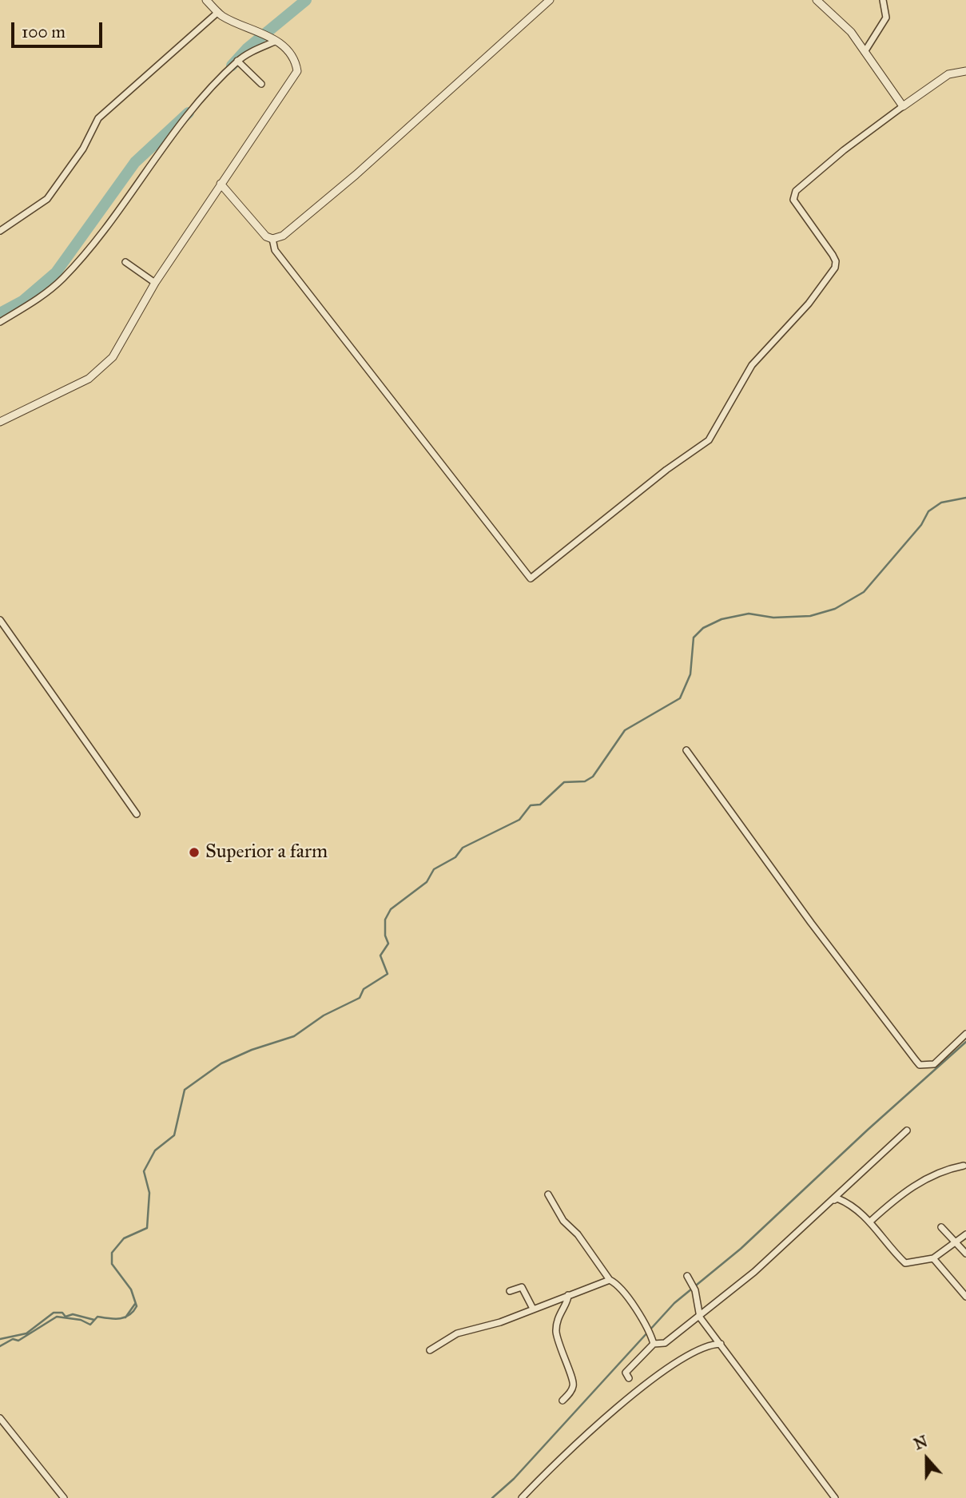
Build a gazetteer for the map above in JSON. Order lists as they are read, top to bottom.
{
  "places": ["Superior a farm"],
  "scale_bar": "100 m",
  "north": "top"
}
